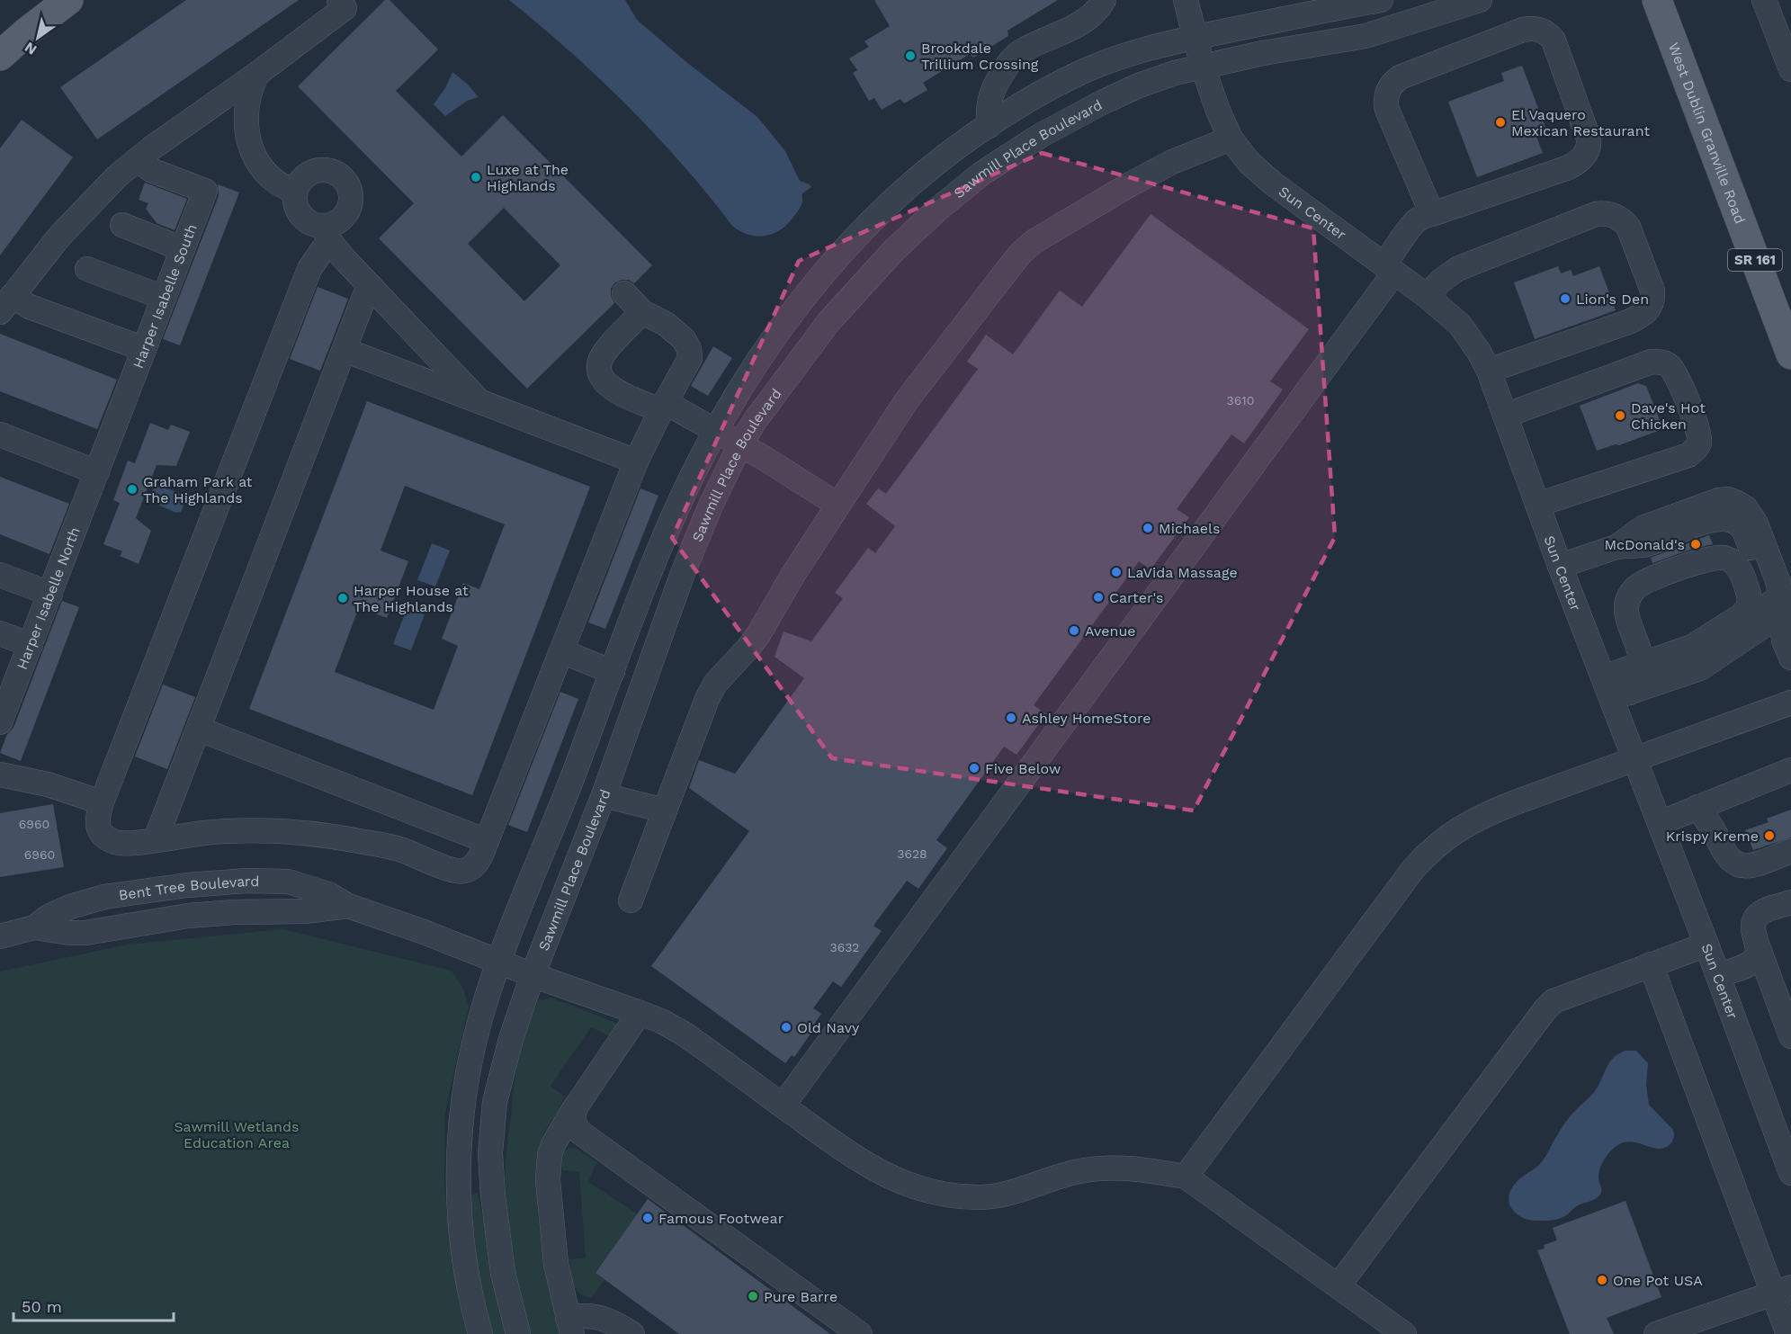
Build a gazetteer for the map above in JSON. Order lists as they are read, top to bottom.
{
  "streets": {
    "main road": ["West Dublin Granville Road", "SR 161"],
    "street": [
      "Sawmill Place Boulevard",
      "Sun Center",
      "Harper Isabelle South",
      "Harper Isabelle North",
      "Bent Tree Boulevard"
    ]
  },
  "crossings": [
    ["Sawmill Place Boulevard", "Sun Center"],
    ["Sawmill Place Boulevard", "Bent Tree Boulevard"],
    ["Harper Isabelle South", "Harper Isabelle North"]
  ],
  "parks": ["Sawmill Wetlands Education Area"],
  "places": [
    "Brookdale Trillium Crossing",
    "El Vaquero Mexican Restaurant",
    "Luxe at The Highlands",
    "Lion's Den",
    "Dave's Hot Chicken",
    "Graham Park at The Highlands",
    "Michaels",
    "McDonald's",
    "LaVida Massage",
    "Carter's",
    "Harper House at The Highlands",
    "Avenue",
    "Ashley HomeStore",
    "Five Below",
    "Krispy Kreme",
    "Old Navy",
    "Famous Footwear",
    "One Pot USA",
    "Pure Barre"
  ],
  "house_numbers": [
    "3610",
    "6960",
    "3628",
    "6960",
    "3632"
  ],
  "scale_bar": "50 m",
  "north": "bottom left"
}
